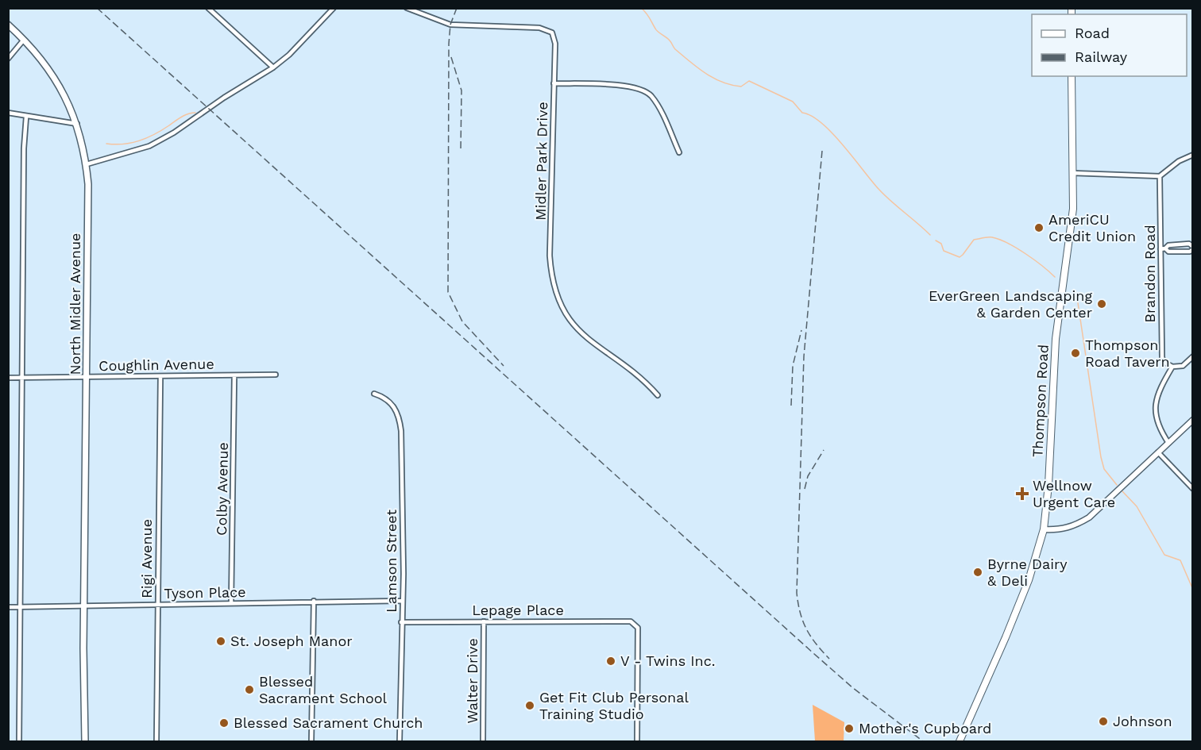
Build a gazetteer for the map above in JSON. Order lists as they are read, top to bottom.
{
  "streets": {
    "main road": ["North Midler Avenue", "Thompson Road"],
    "street": [
      "Midler Park Drive",
      "Brandon Road",
      "Coughlin Avenue",
      "Colby Avenue",
      "Rigi Avenue",
      "Lamson Street",
      "Tyson Place",
      "Lepage Place",
      "Walter Drive"
    ]
  },
  "crossings": [
    ["North Midler Avenue", "Coughlin Avenue"],
    ["North Midler Avenue", "Tyson Place"],
    ["Coughlin Avenue", "Colby Avenue"],
    ["Coughlin Avenue", "Rigi Avenue"],
    ["Colby Avenue", "Tyson Place"],
    ["Rigi Avenue", "Tyson Place"],
    ["Lamson Street", "Tyson Place"],
    ["Lamson Street", "Lepage Place"],
    ["Lepage Place", "Walter Drive"]
  ],
  "places": {
    "other": [
      "AmeriCU Credit Union",
      "EverGreen Landscaping & Garden Center",
      "Thompson Road Tavern",
      "Byrne Dairy & Deli",
      "St. Joseph Manor",
      "V - Twins Inc.",
      "Blessed Sacrament School",
      "Get Fit Club Personal Training Studio",
      "Johnson",
      "Blessed Sacrament Church",
      "Mother's Cupboard"
    ],
    "health": ["Wellnow Urgent Care"]
  },
  "legend": ["Road", "Railway"]
}
